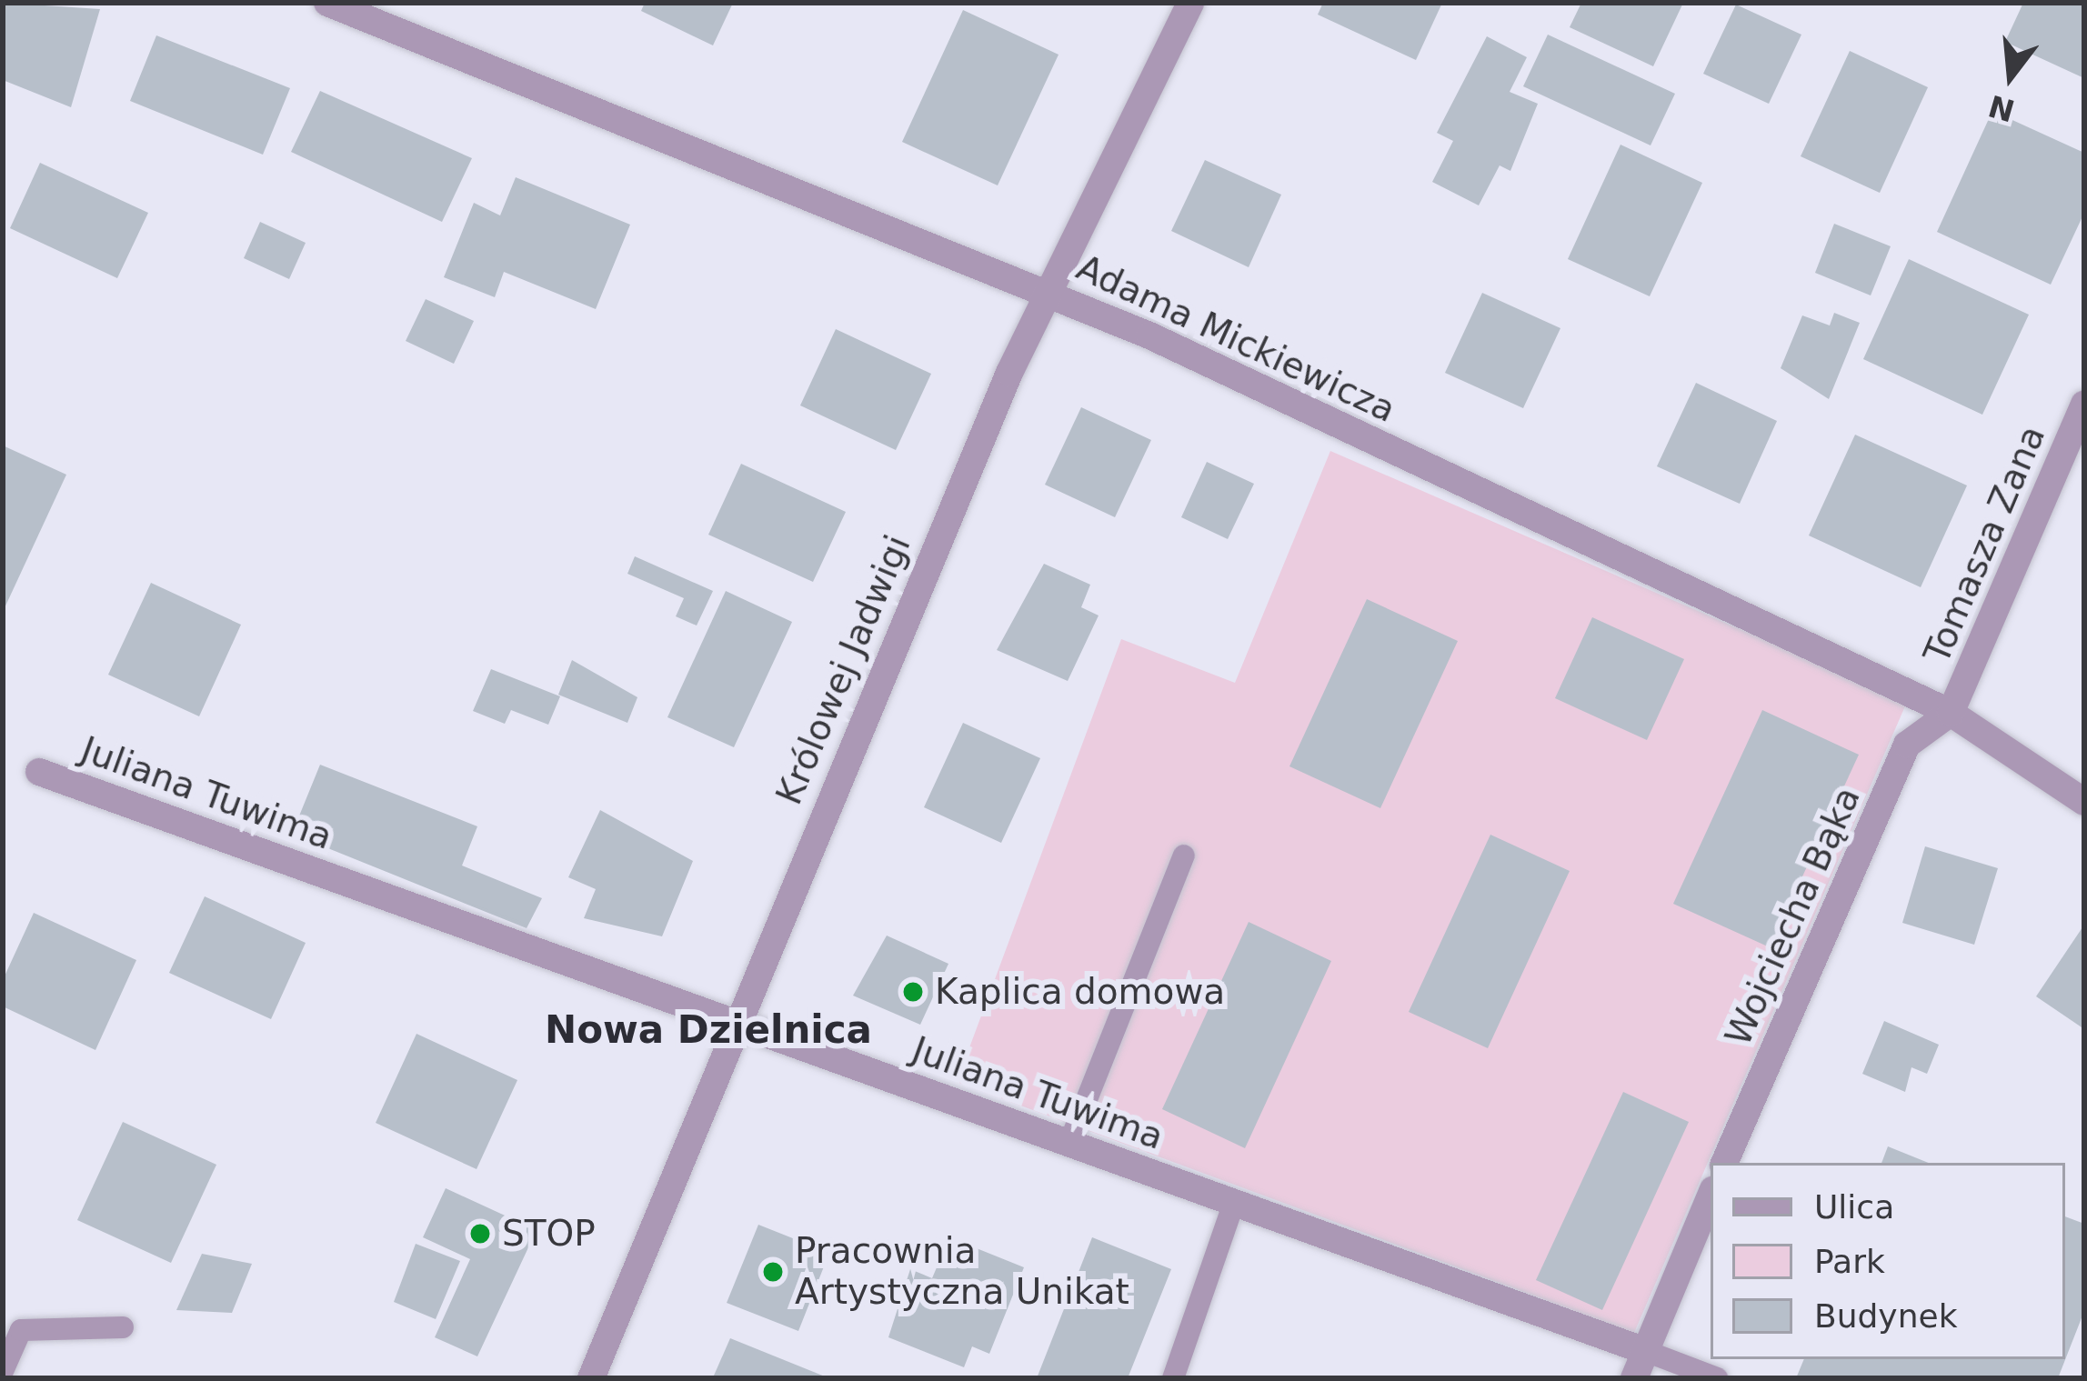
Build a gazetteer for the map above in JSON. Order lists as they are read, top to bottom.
{
  "streets": {
    "street": [
      "Adama Mickiewicza",
      "Tomasza Zana",
      "Królowej Jadwigi",
      "Juliana Tuwima",
      "Wojciecha Bąka"
    ]
  },
  "crossings": [
    ["Adama Mickiewicza", "Tomasza Zana"],
    ["Adama Mickiewicza", "Królowej Jadwigi"],
    ["Adama Mickiewicza", "Wojciecha Bąka"],
    ["Tomasza Zana", "Wojciecha Bąka"],
    ["Królowej Jadwigi", "Juliana Tuwima"]
  ],
  "districts": ["Nowa Dzielnica"],
  "places": ["Kaplica domowa", "STOP", "Pracownia Artystyczna Unikat"],
  "legend": ["Ulica", "Park", "Budynek"],
  "north": "bottom"
}
